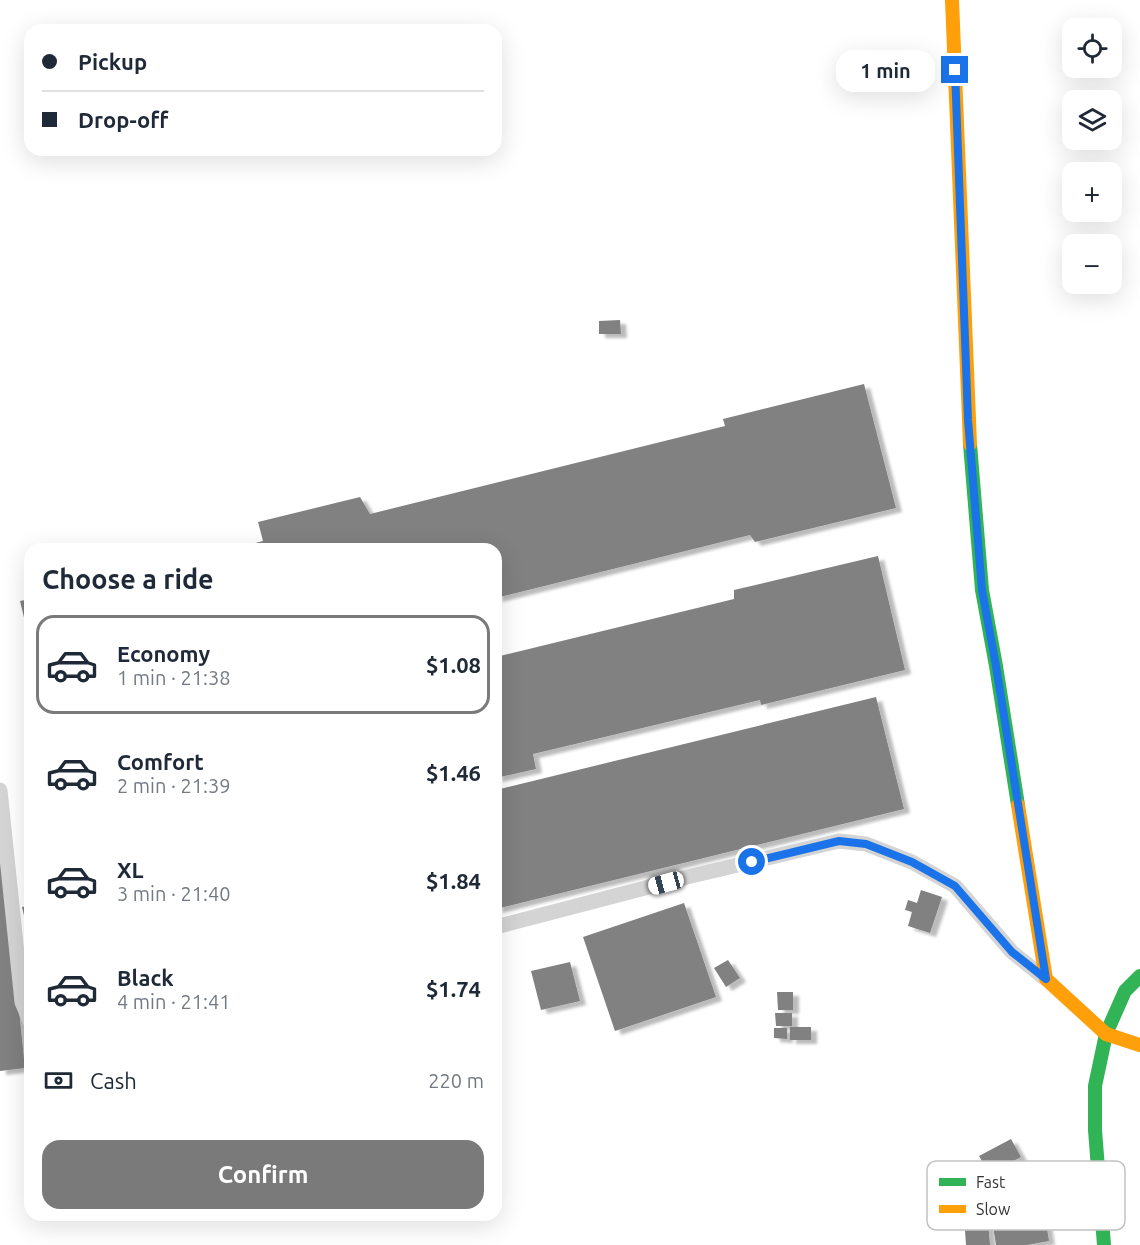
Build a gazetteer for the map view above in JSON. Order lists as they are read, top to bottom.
{
  "legend": ["Fast", "Slow"],
  "page": {
    "map_buttons": ["+", "−"],
    "banner": ["Pickup", "Drop-off"],
    "bubble": "1 min",
    "heading": "Choose a ride",
    "list": [
      {
        "name": "Economy",
        "note": "1 min · 21:38",
        "value": "$1.08"
      },
      {
        "name": "Comfort",
        "note": "2 min · 21:39",
        "value": "$1.46"
      },
      {
        "name": "XL",
        "note": "3 min · 21:40",
        "value": "$1.84"
      },
      {
        "name": "Black",
        "note": "4 min · 21:41",
        "value": "$1.74"
      }
    ],
    "pay": ["Cash", "220 m"],
    "buttons": "Confirm"
  }
}
